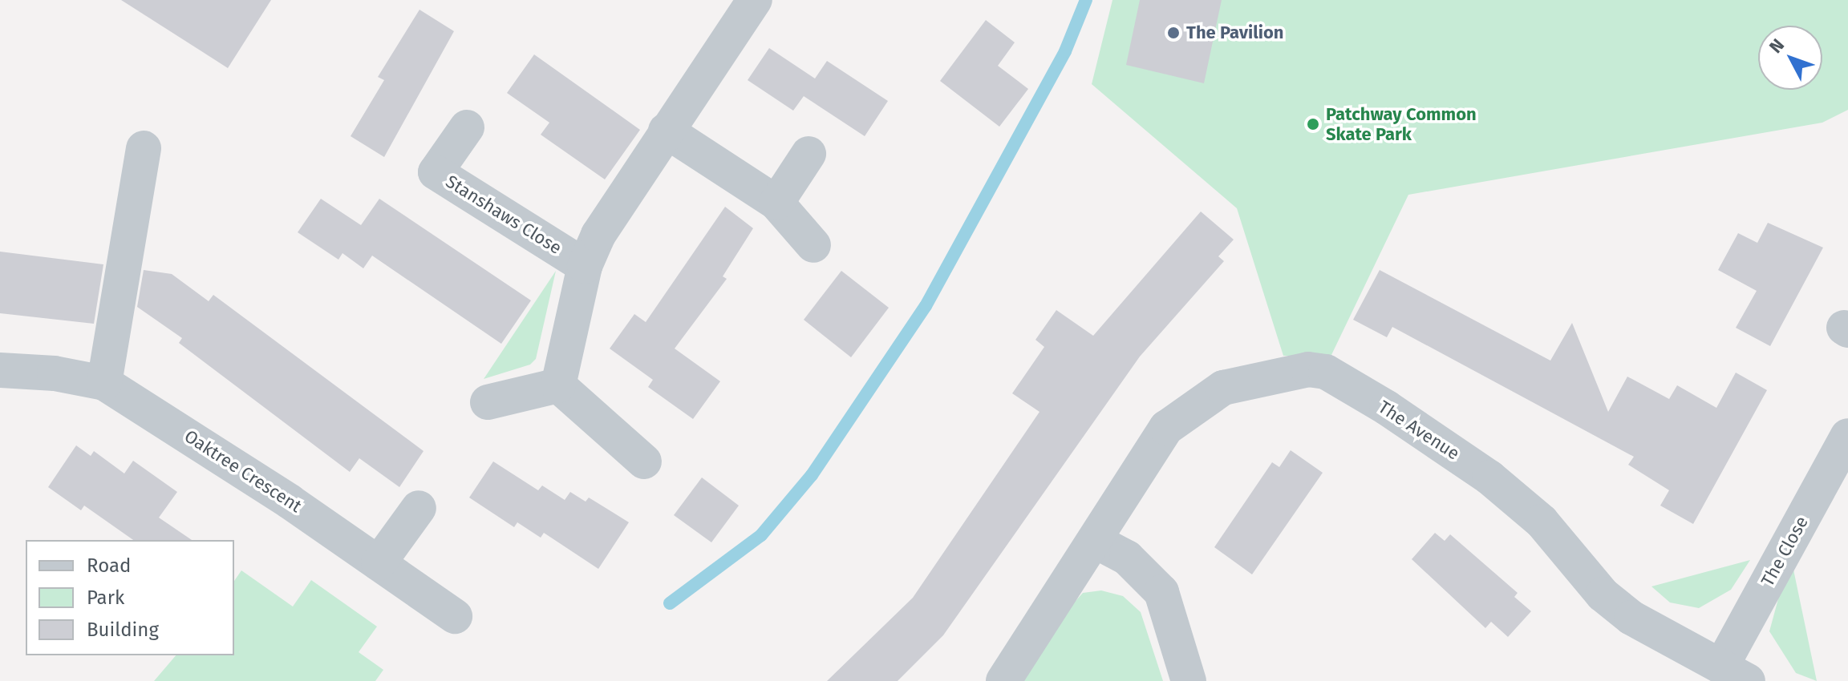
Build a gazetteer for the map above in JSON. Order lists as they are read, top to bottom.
{
  "streets": {
    "street": [
      "Stanshaws Close",
      "The Avenue",
      "Oaktree Crescent",
      "The Close"
    ]
  },
  "crossings": [
    ["The Avenue", "The Close"]
  ],
  "places": ["The Pavilion", "Patchway Common Skate Park"],
  "legend": ["Road", "Park", "Building"],
  "north": "top left"
}
